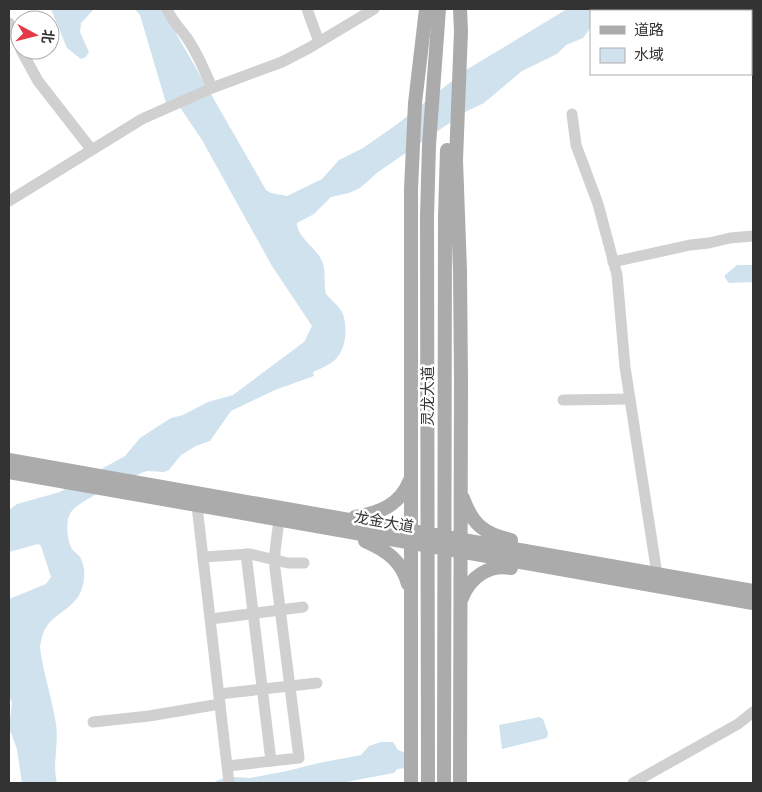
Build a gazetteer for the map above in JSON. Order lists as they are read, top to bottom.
{
  "streets": {
    "main road": ["灵龙大道", "龙金大道"]
  },
  "legend": ["道路", "水域"],
  "north": "right"
}
